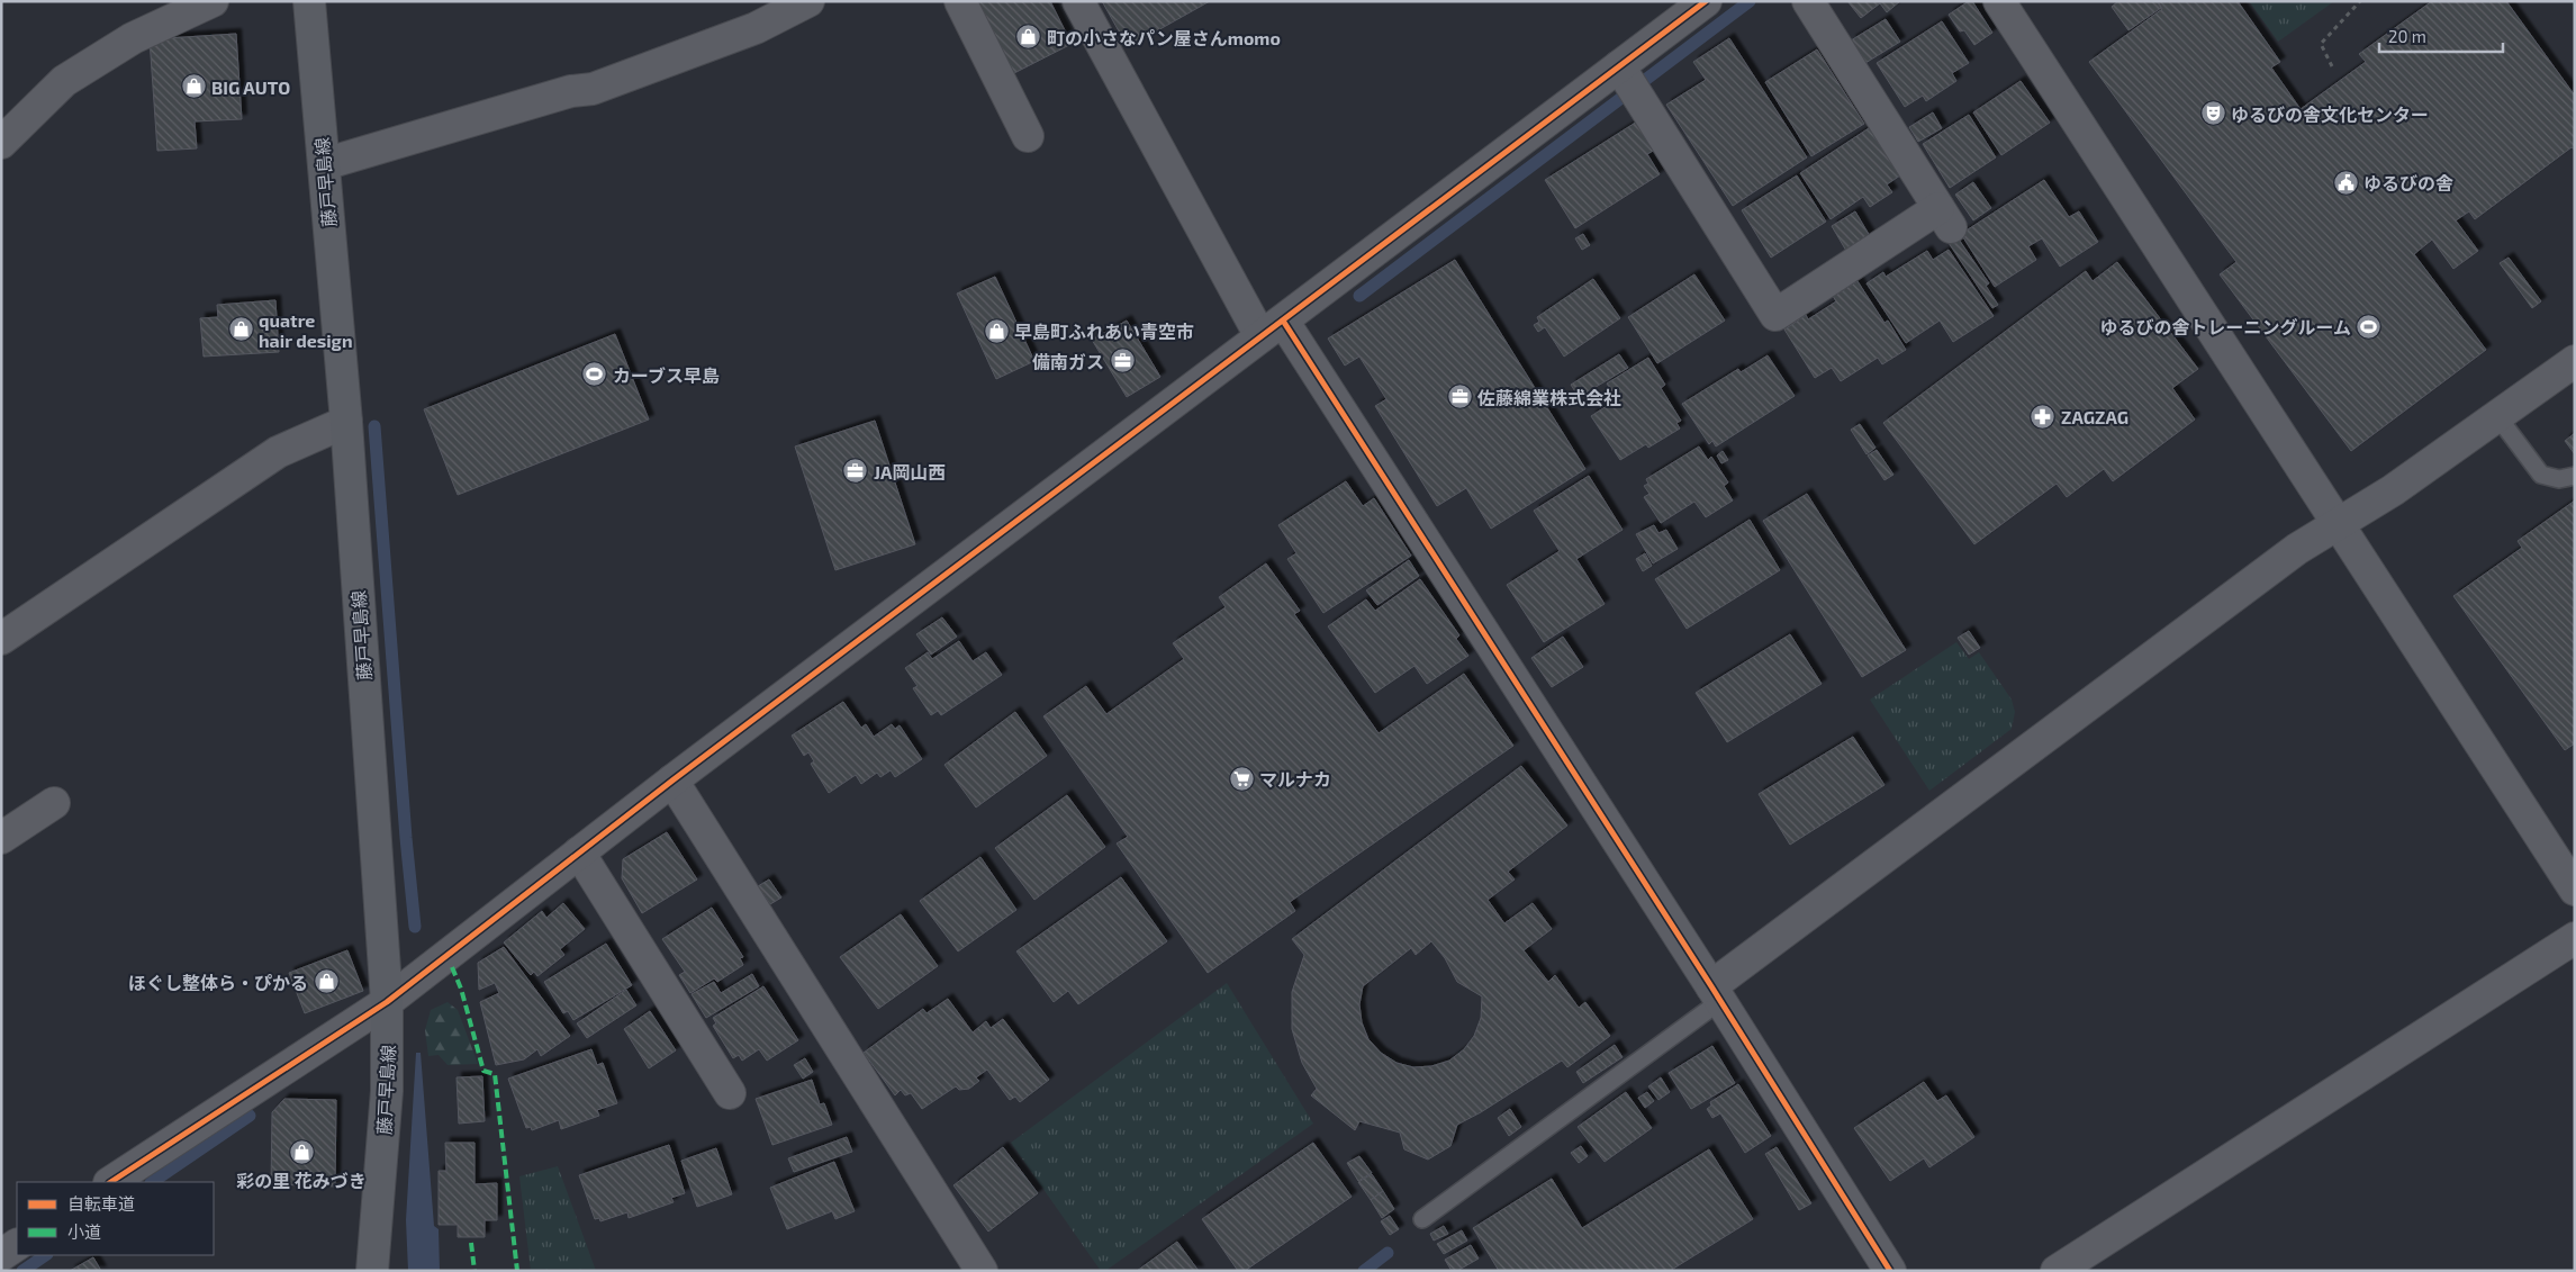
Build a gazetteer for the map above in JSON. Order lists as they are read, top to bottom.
{
  "streets": {
    "main road": ["藤戸早島線"]
  },
  "places": {
    "shop": [
      "町の小さなパン屋さんmomo",
      "BIG AUTO",
      "quatre hair design",
      "早島町ふれあい青空市",
      "ほぐし整体ら・ぴかる",
      "彩の里 花みづき"
    ],
    "theatre": ["ゆるびの舎文化センター"],
    "public building": ["ゆるびの舎"],
    "sports": ["ゆるびの舎トレーニングルーム", "カーブス早島"],
    "office": ["備南ガス", "佐藤綿業株式会社", "JA岡山西"],
    "pharmacy": ["ZAGZAG"],
    "supermarket": ["マルナカ"]
  },
  "legend": ["自転車道", "小道"],
  "scale_bar": "20 m"
}
